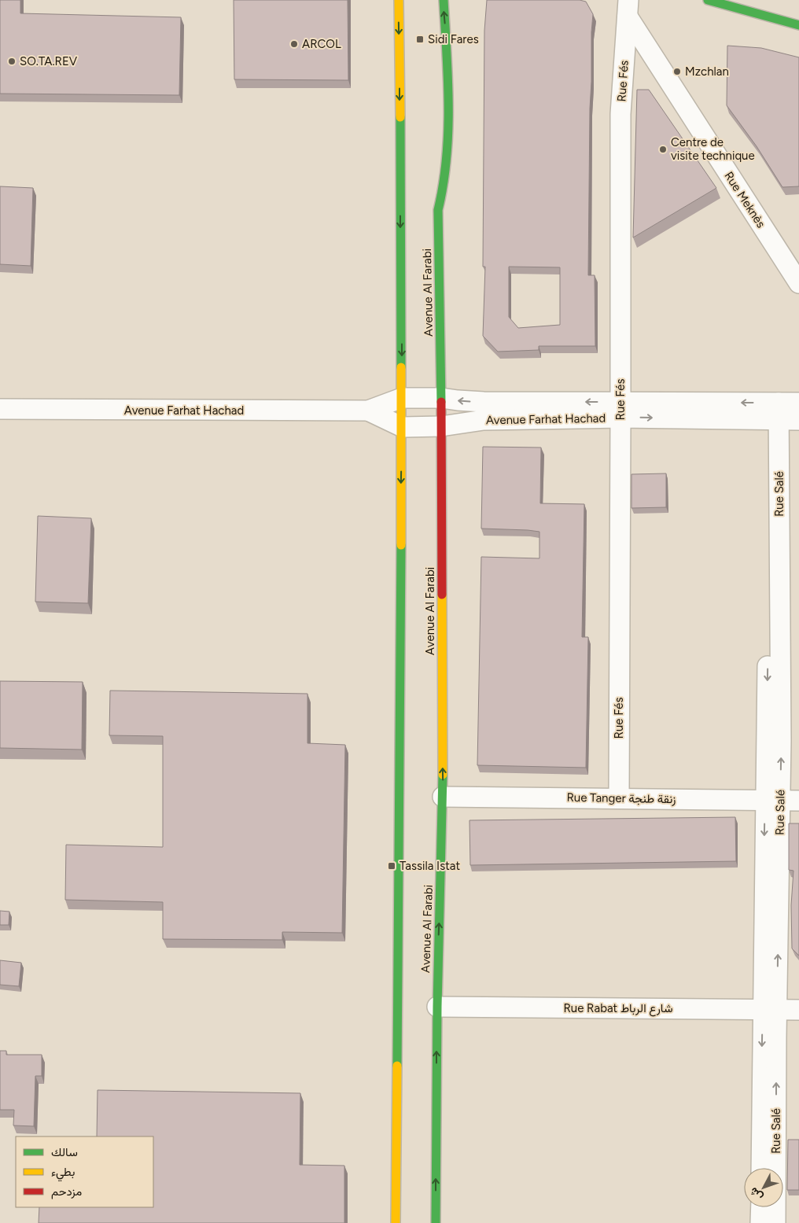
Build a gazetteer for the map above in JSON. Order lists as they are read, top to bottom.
{
  "streets": {
    "street": [
      "Rue Fés",
      "Rue Meknès",
      "Avenue Al Farabi",
      "Avenue Farhat Hachad",
      "Rue Salé",
      "Rue Tanger زنقة طنجة",
      "Rue Rabat شارع الرباط"
    ]
  },
  "crossings": [
    ["Rue Fés", "Rue Meknès"],
    ["Rue Fés", "Avenue Farhat Hachad"],
    ["Rue Fés", "Rue Tanger زنقة طنجة"],
    ["Avenue Al Farabi", "Avenue Farhat Hachad"],
    ["Avenue Al Farabi", "Rue Tanger زنقة طنجة"],
    ["Avenue Al Farabi", "Rue Rabat شارع الرباط"],
    ["Avenue Farhat Hachad", "Rue Salé"],
    ["Rue Salé", "Rue Tanger زنقة طنجة"],
    ["Rue Salé", "Rue Rabat شارع الرباط"]
  ],
  "places": {
    "transit": ["Sidi Fares", "Tassila Istat"],
    "other": [
      "ARCOL",
      "SO.TA.REV",
      "Mzchlan",
      "Centre de visite technique"
    ]
  },
  "legend": ["سالك", "بطيء", "مزدحم"],
  "north": "bottom left"
}
